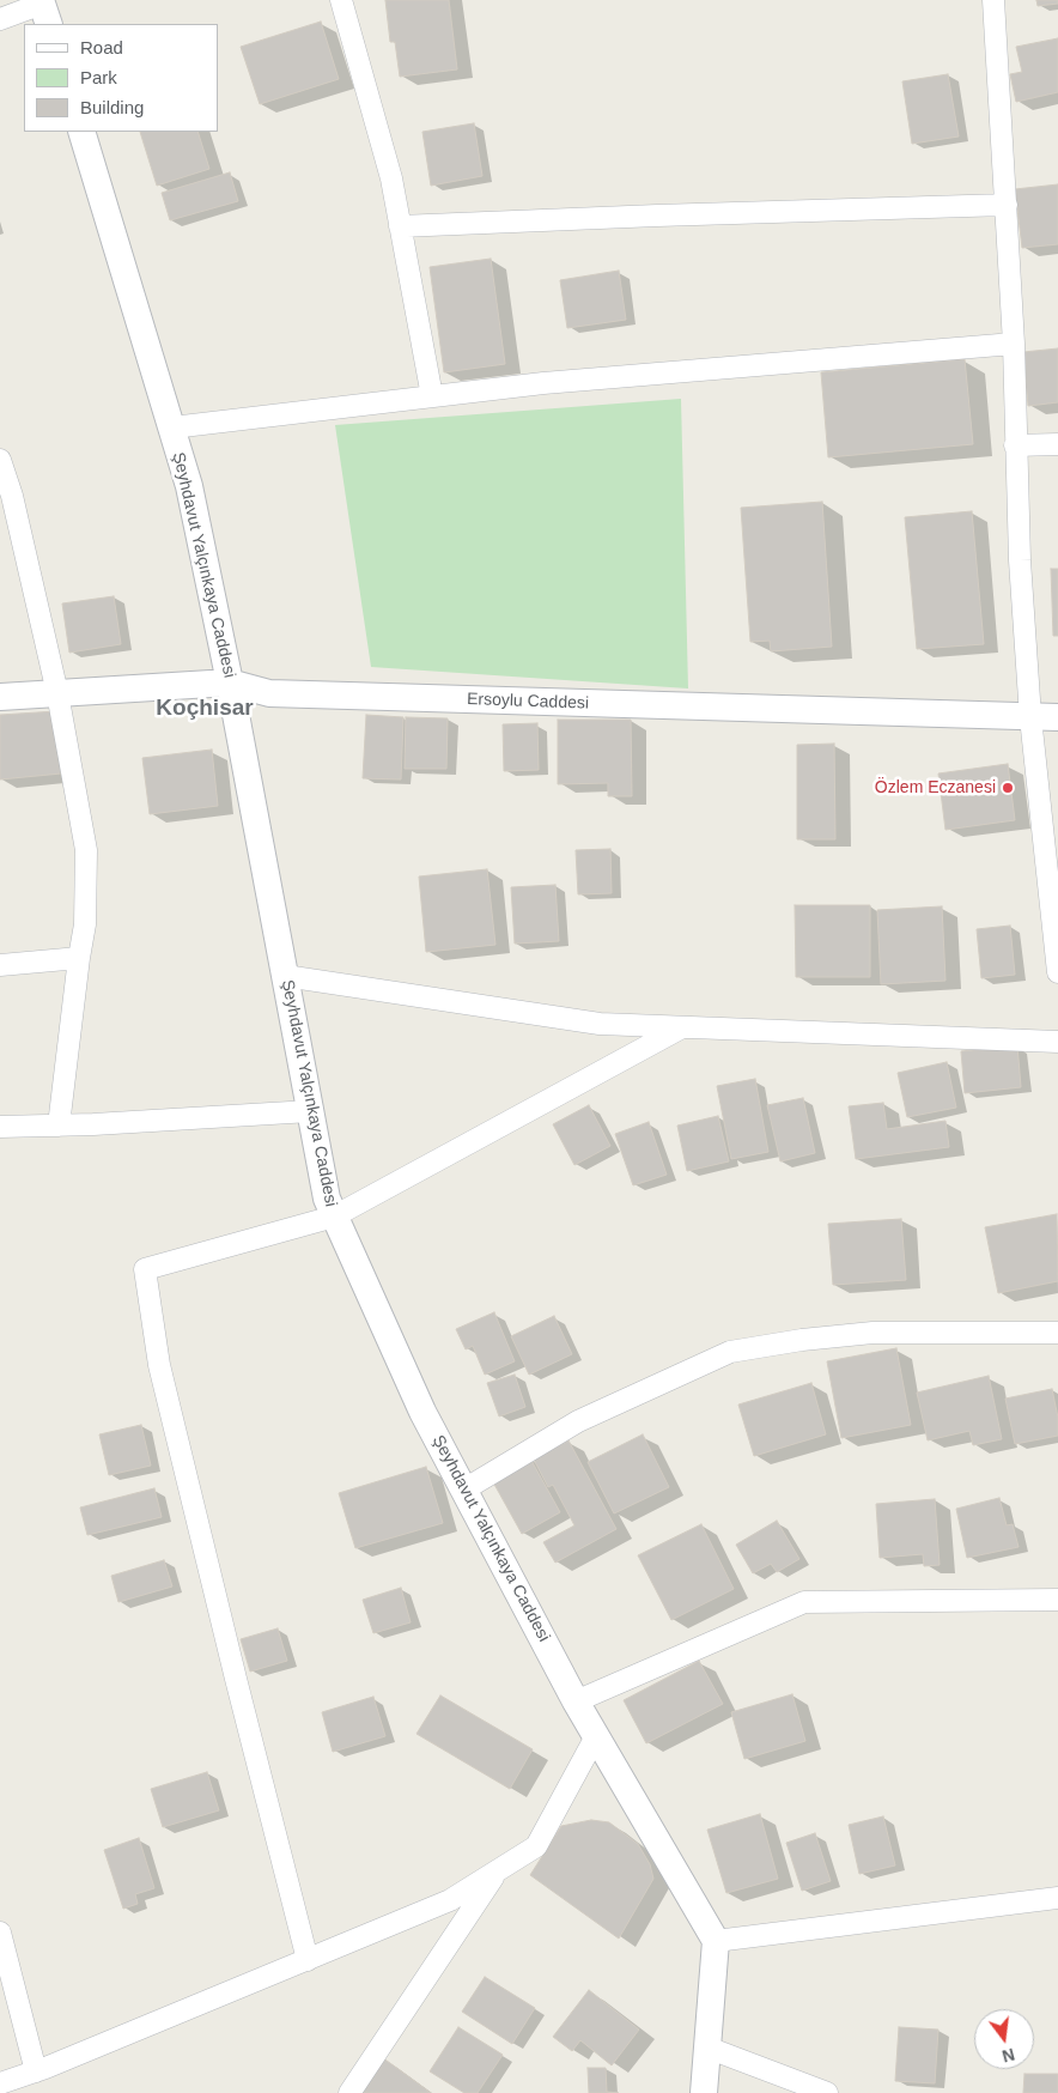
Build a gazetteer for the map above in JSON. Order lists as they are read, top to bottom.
{
  "streets": {
    "street": ["Şeyhdavut Yalçınkaya Caddesi", "Ersoylu Caddesi"]
  },
  "crossings": [
    ["Şeyhdavut Yalçınkaya Caddesi", "Ersoylu Caddesi"]
  ],
  "districts": ["Koçhisar"],
  "places": ["Özlem Eczanesi"],
  "legend": ["Road", "Park", "Building"],
  "north": "bottom"
}
